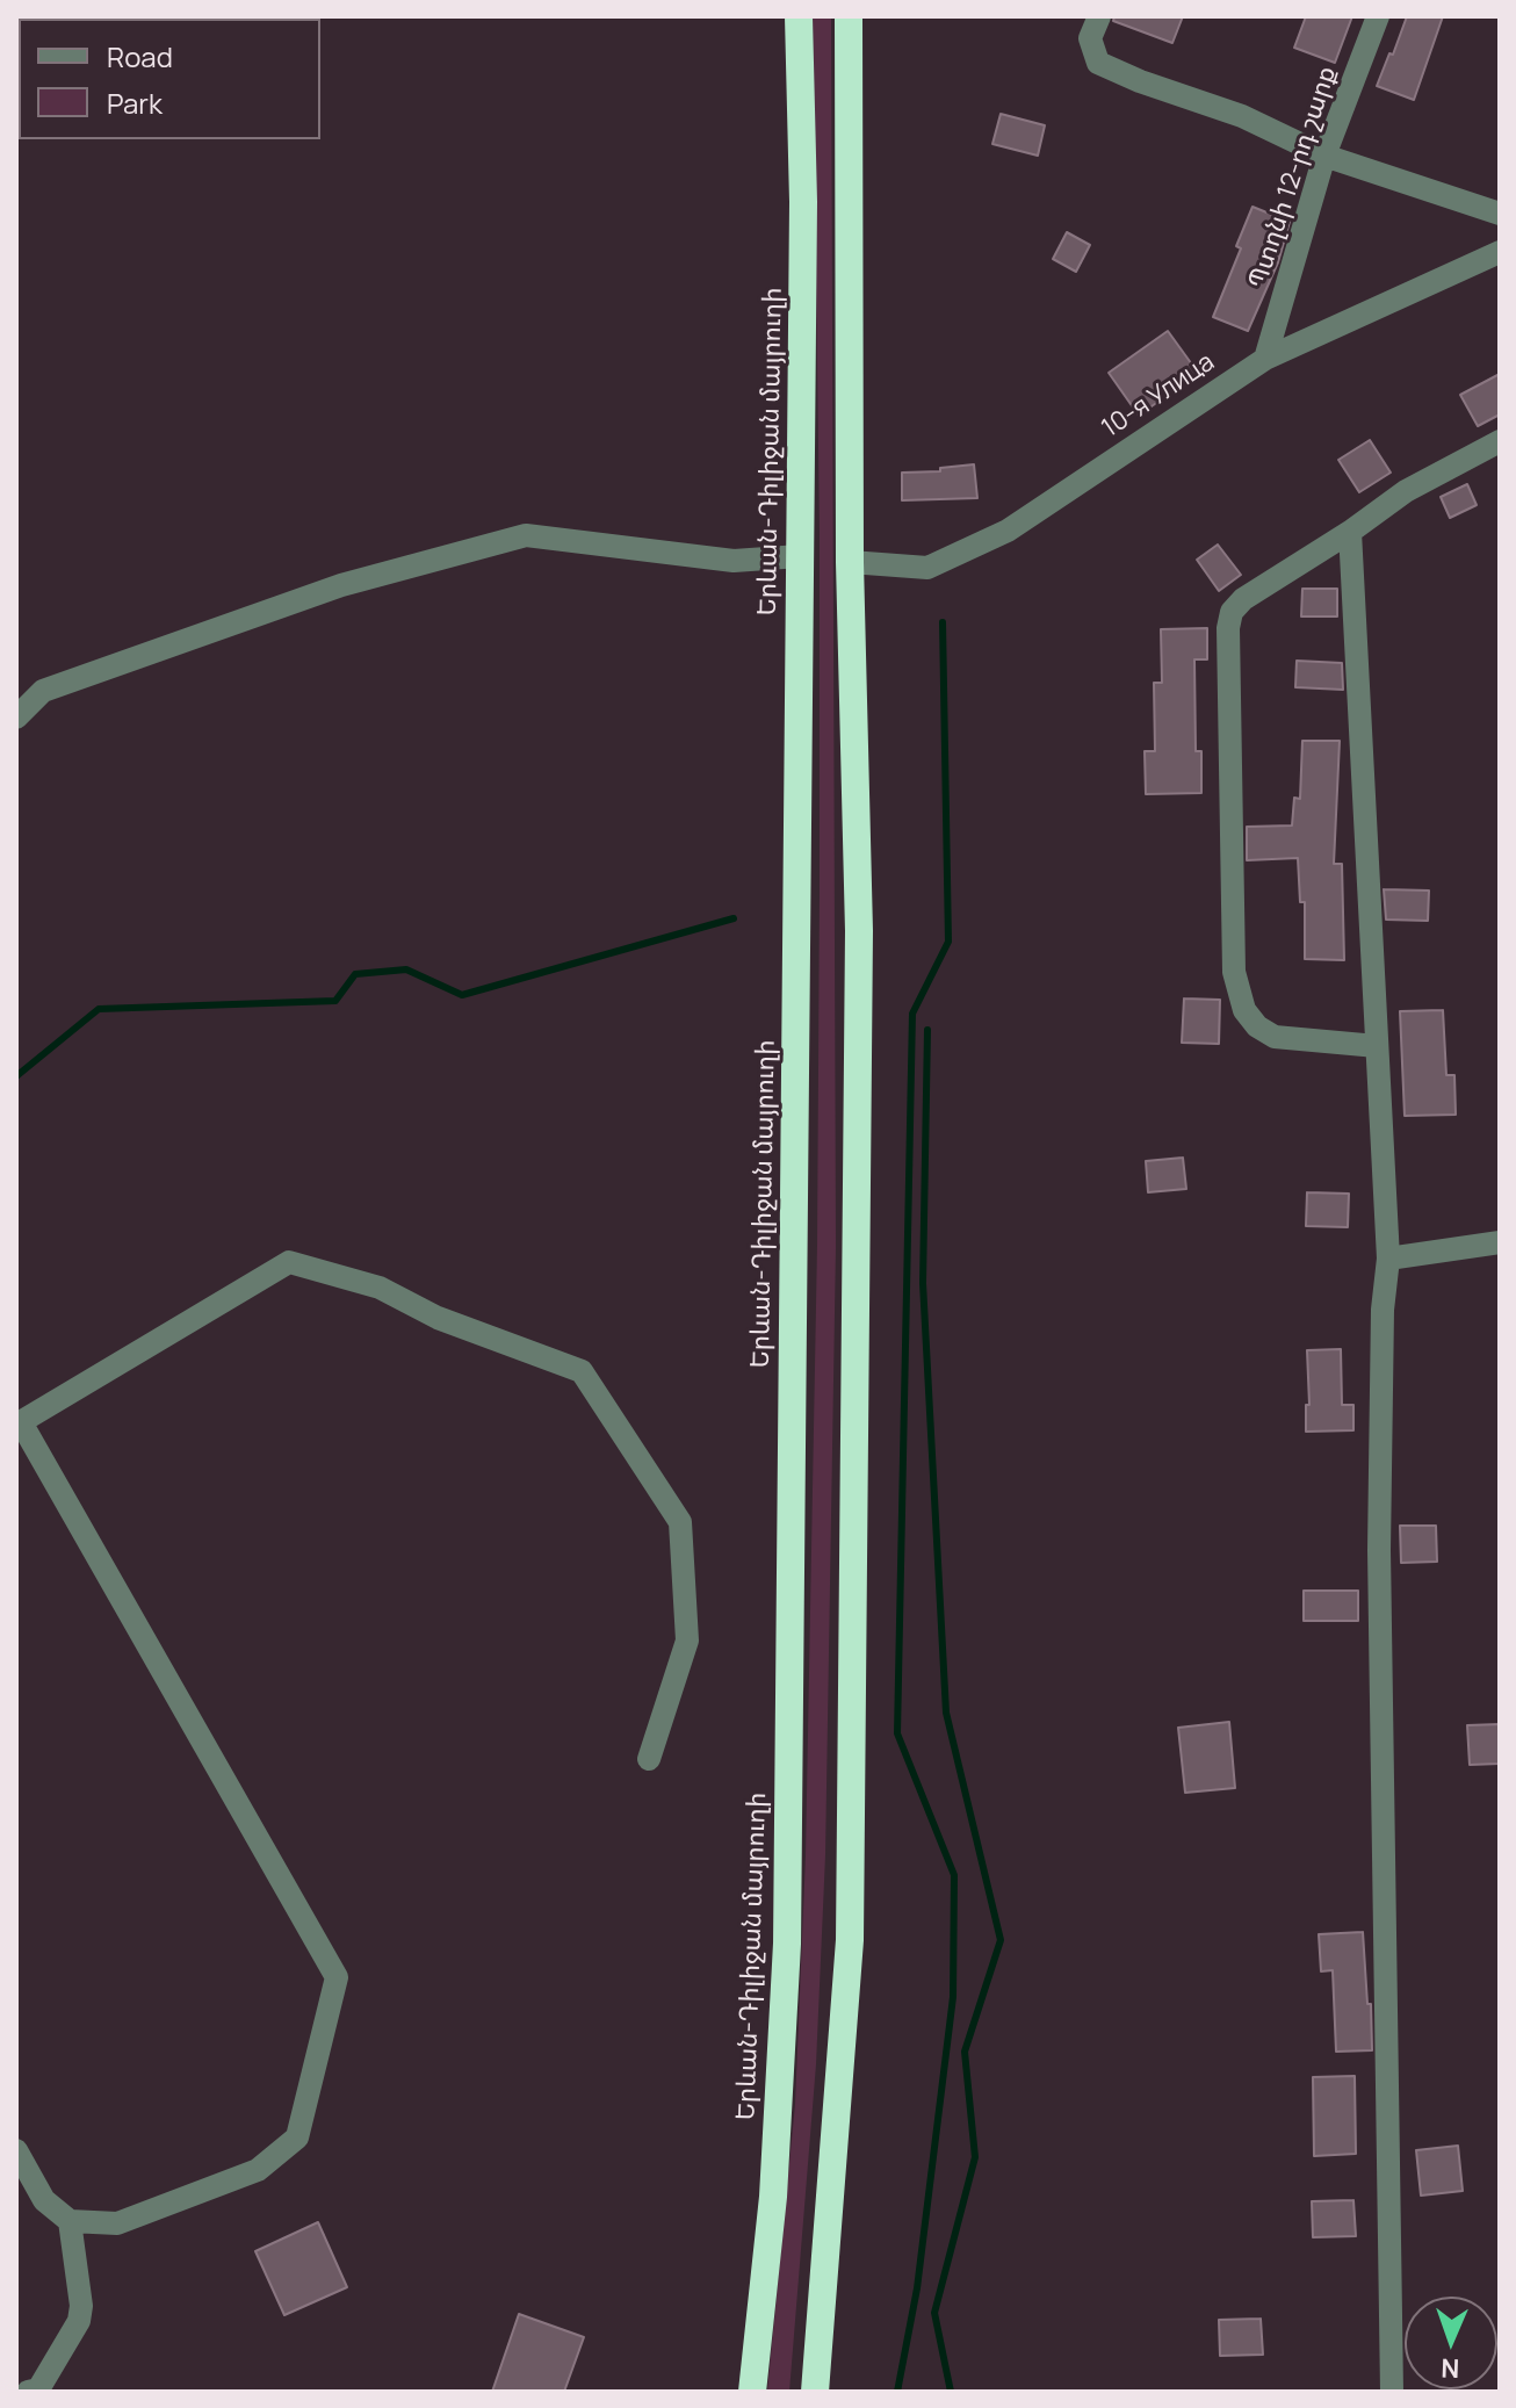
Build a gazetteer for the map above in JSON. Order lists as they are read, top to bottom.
{
  "streets": {
    "highway": ["Երևան-Դիլիջան մայրուղի"],
    "street": ["Պտղնի 12-րդ շարք", "10-я Улица"]
  },
  "crossings": [
    ["Պտղնի 12-րդ շարք", "10-я Улица"]
  ],
  "legend": ["Road", "Park"],
  "north": "bottom"
}
